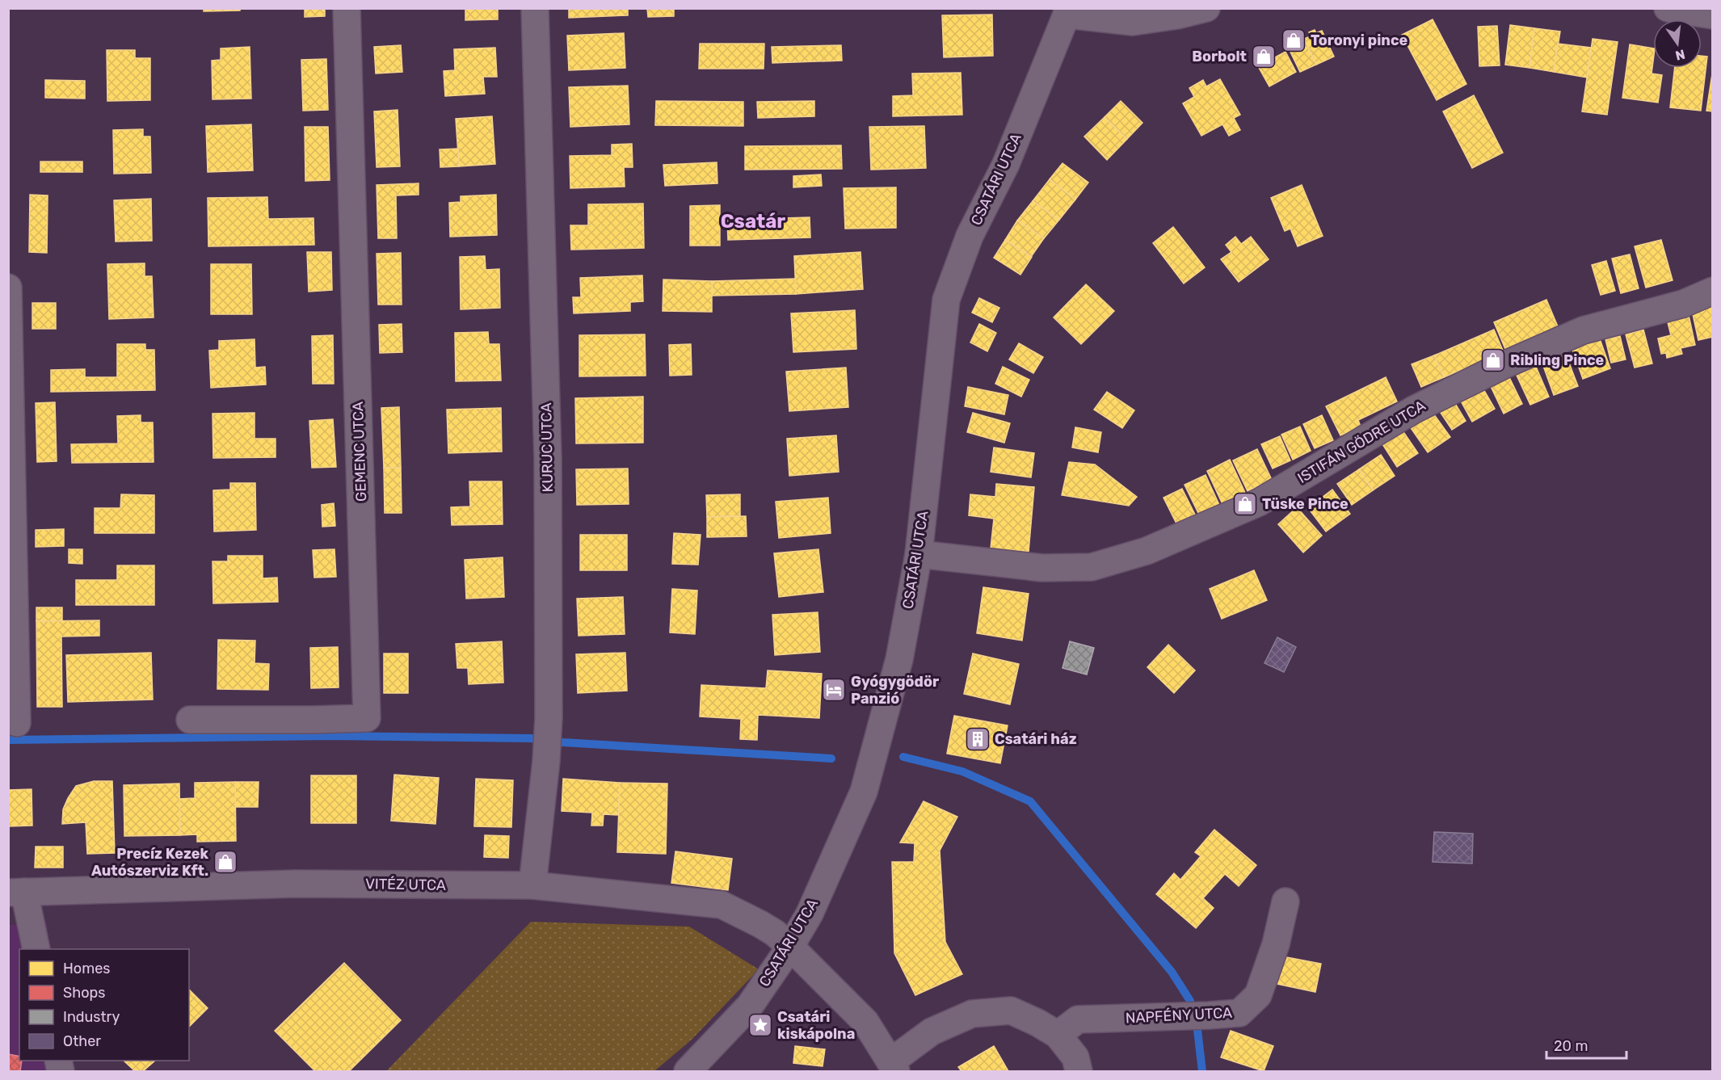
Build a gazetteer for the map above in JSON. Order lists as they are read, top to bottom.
{
  "streets": {
    "street": [
      "CSATÁRI UTCA",
      "ISTIFÁN GÖDRE UTCA",
      "KURUC UTCA",
      "GEMENC UTCA",
      "VITÉZ UTCA",
      "NAPFÉNY UTCA"
    ]
  },
  "crossings": [
    ["CSATÁRI UTCA", "ISTIFÁN GÖDRE UTCA"],
    ["CSATÁRI UTCA", "VITÉZ UTCA"],
    ["KURUC UTCA", "VITÉZ UTCA"]
  ],
  "districts": ["Csatár"],
  "places": {
    "shop": [
      "Toronyi pince",
      "Borbolt",
      "Ribling Pince",
      "Tüske Pince",
      "Precíz Kezek Autószerviz Kft."
    ],
    "hotel": ["Gyógygödör Panzió"],
    "building": ["Csatári ház"],
    "place": ["Csatári kiskápolna"]
  },
  "legend": [
    "Homes",
    "Shops",
    "Industry",
    "Other"
  ],
  "scale_bar": "20 m",
  "north": "bottom"
}
